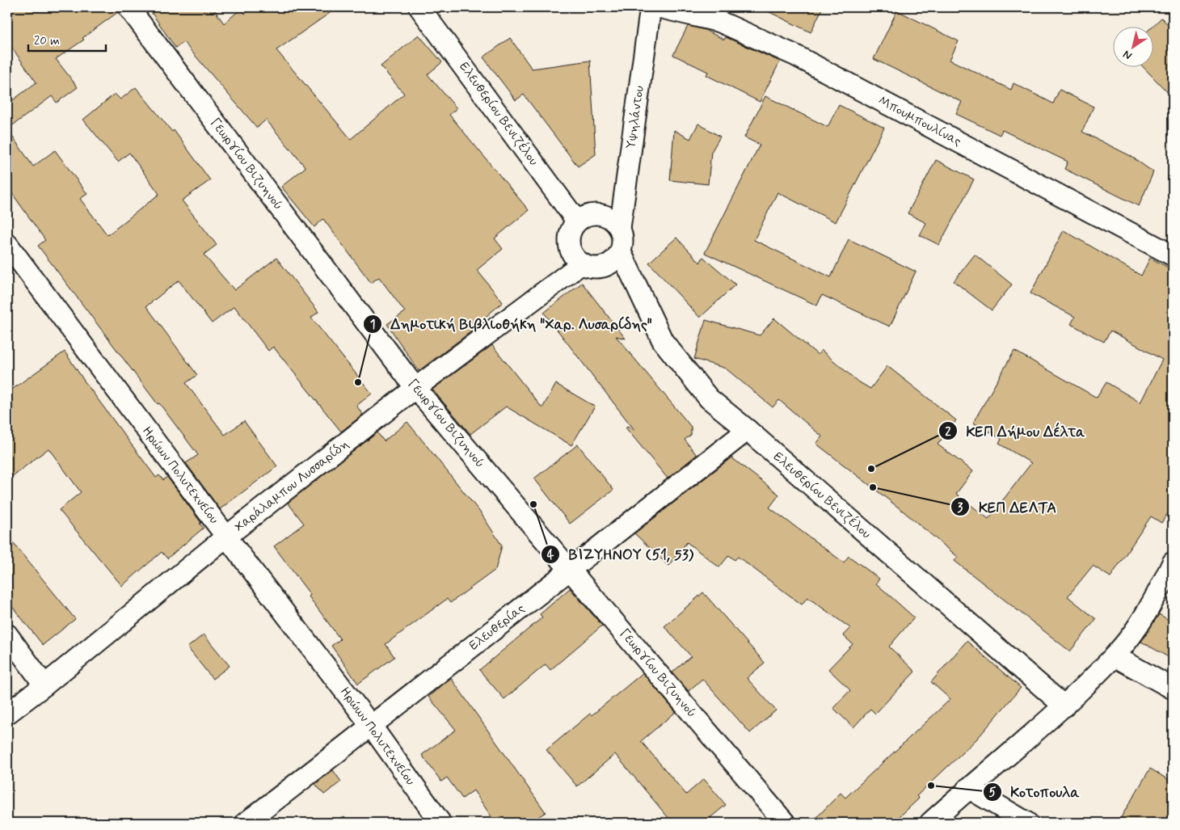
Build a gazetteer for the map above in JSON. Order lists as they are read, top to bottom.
{
  "streets": {
    "street": [
      "Ελευθερίου Βενιζέλου",
      "Υψηλάντου",
      "Μπουμπουλίνας",
      "Γεωργίου Βιζυηνού",
      "Ηρώων Πολυτεχνείου",
      "Χαράλαμπου Λυσσαρίδη",
      "Ελευθερίας"
    ]
  },
  "crossings": [
    ["Ελευθερίου Βενιζέλου", "Υψηλάντου"],
    ["Ελευθερίου Βενιζέλου", "Χαράλαμπου Λυσσαρίδη"],
    ["Ελευθερίου Βενιζέλου", "Ελευθερίας"],
    ["Υψηλάντου", "Χαράλαμπου Λυσσαρίδη"],
    ["Γεωργίου Βιζυηνού", "Χαράλαμπου Λυσσαρίδη"],
    ["Γεωργίου Βιζυηνού", "Ελευθερίας"],
    ["Ηρώων Πολυτεχνείου", "Χαράλαμπου Λυσσαρίδη"],
    ["Ηρώων Πολυτεχνείου", "Ελευθερίας"]
  ],
  "places": [
    "Δημοτική Βιβλιοθήκη \"Χαρ. Λυσαρίδης\"",
    "ΚΕΠ Δήμου Δέλτα",
    "ΚΕΠ ΔΕΛΤΑ",
    "ΒΙΖΥΗΝΟΥ (51, 53)",
    "Κοτοπουλα"
  ],
  "scale_bar": "20 m",
  "north": "bottom left"
}
